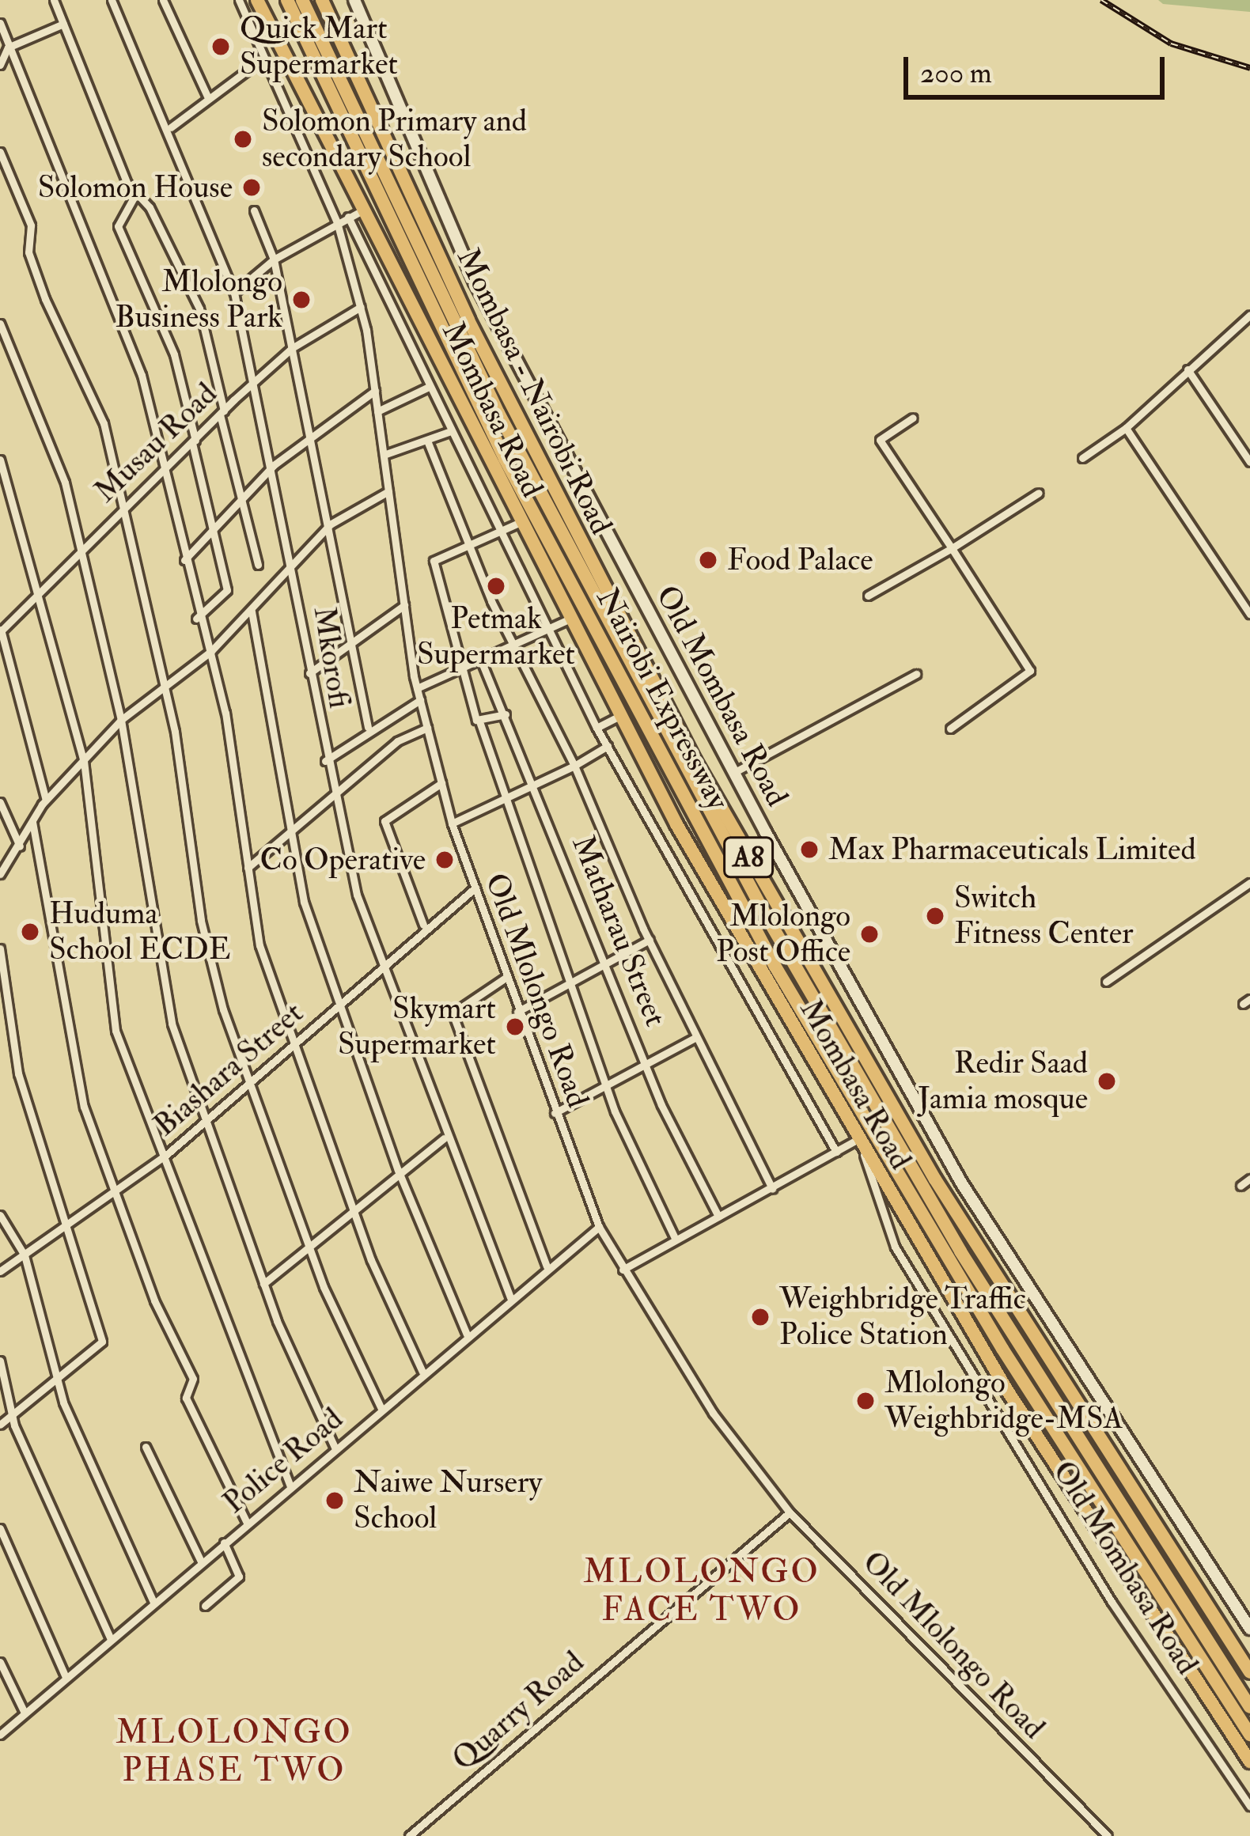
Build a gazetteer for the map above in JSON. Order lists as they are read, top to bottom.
{
  "streets": {
    "highway": [
      "Mombasa - Nairobi Road",
      "Mombasa Road",
      "Nairobi Expressway",
      "A8"
    ],
    "street": [
      "Musau Road",
      "Mkorofi",
      "Old Mombasa Road",
      "Matharau Street",
      "Old Mlolongo Road",
      "Biashara Street",
      "Police Road",
      "Quarry Road"
    ]
  },
  "crossings": [
    ["Mombasa Road", "Old Mombasa Road"],
    ["Musau Road", "Mkorofi"],
    ["Musau Road", "Old Mlolongo Road"],
    ["Mkorofi", "Biashara Street"],
    ["Mkorofi", "Police Road"],
    ["Old Mlolongo Road", "Biashara Street"],
    ["Old Mlolongo Road", "Police Road"],
    ["Old Mlolongo Road", "Quarry Road"]
  ],
  "districts": ["MLOLONGO FACE TWO", "MLOLONGO PHASE TWO"],
  "places": [
    "Quick Mart Supermarket",
    "Solomon Primary and secondary School",
    "Solomon House",
    "Mlolongo Business Park",
    "Food Palace",
    "Petmak Supermarket",
    "Max Pharmaceuticals Limited",
    "Co Operative",
    "Switch Fitness Center",
    "Huduma School ECDE",
    "Mlolongo Post Office",
    "Skymart Supermarket",
    "Redir Saad Jamia mosque",
    "Weighbridge Traffic Police Station",
    "Mlolongo Weighbridge-MSA",
    "Naiwe Nursery School"
  ],
  "scale_bar": "200 m"
}
